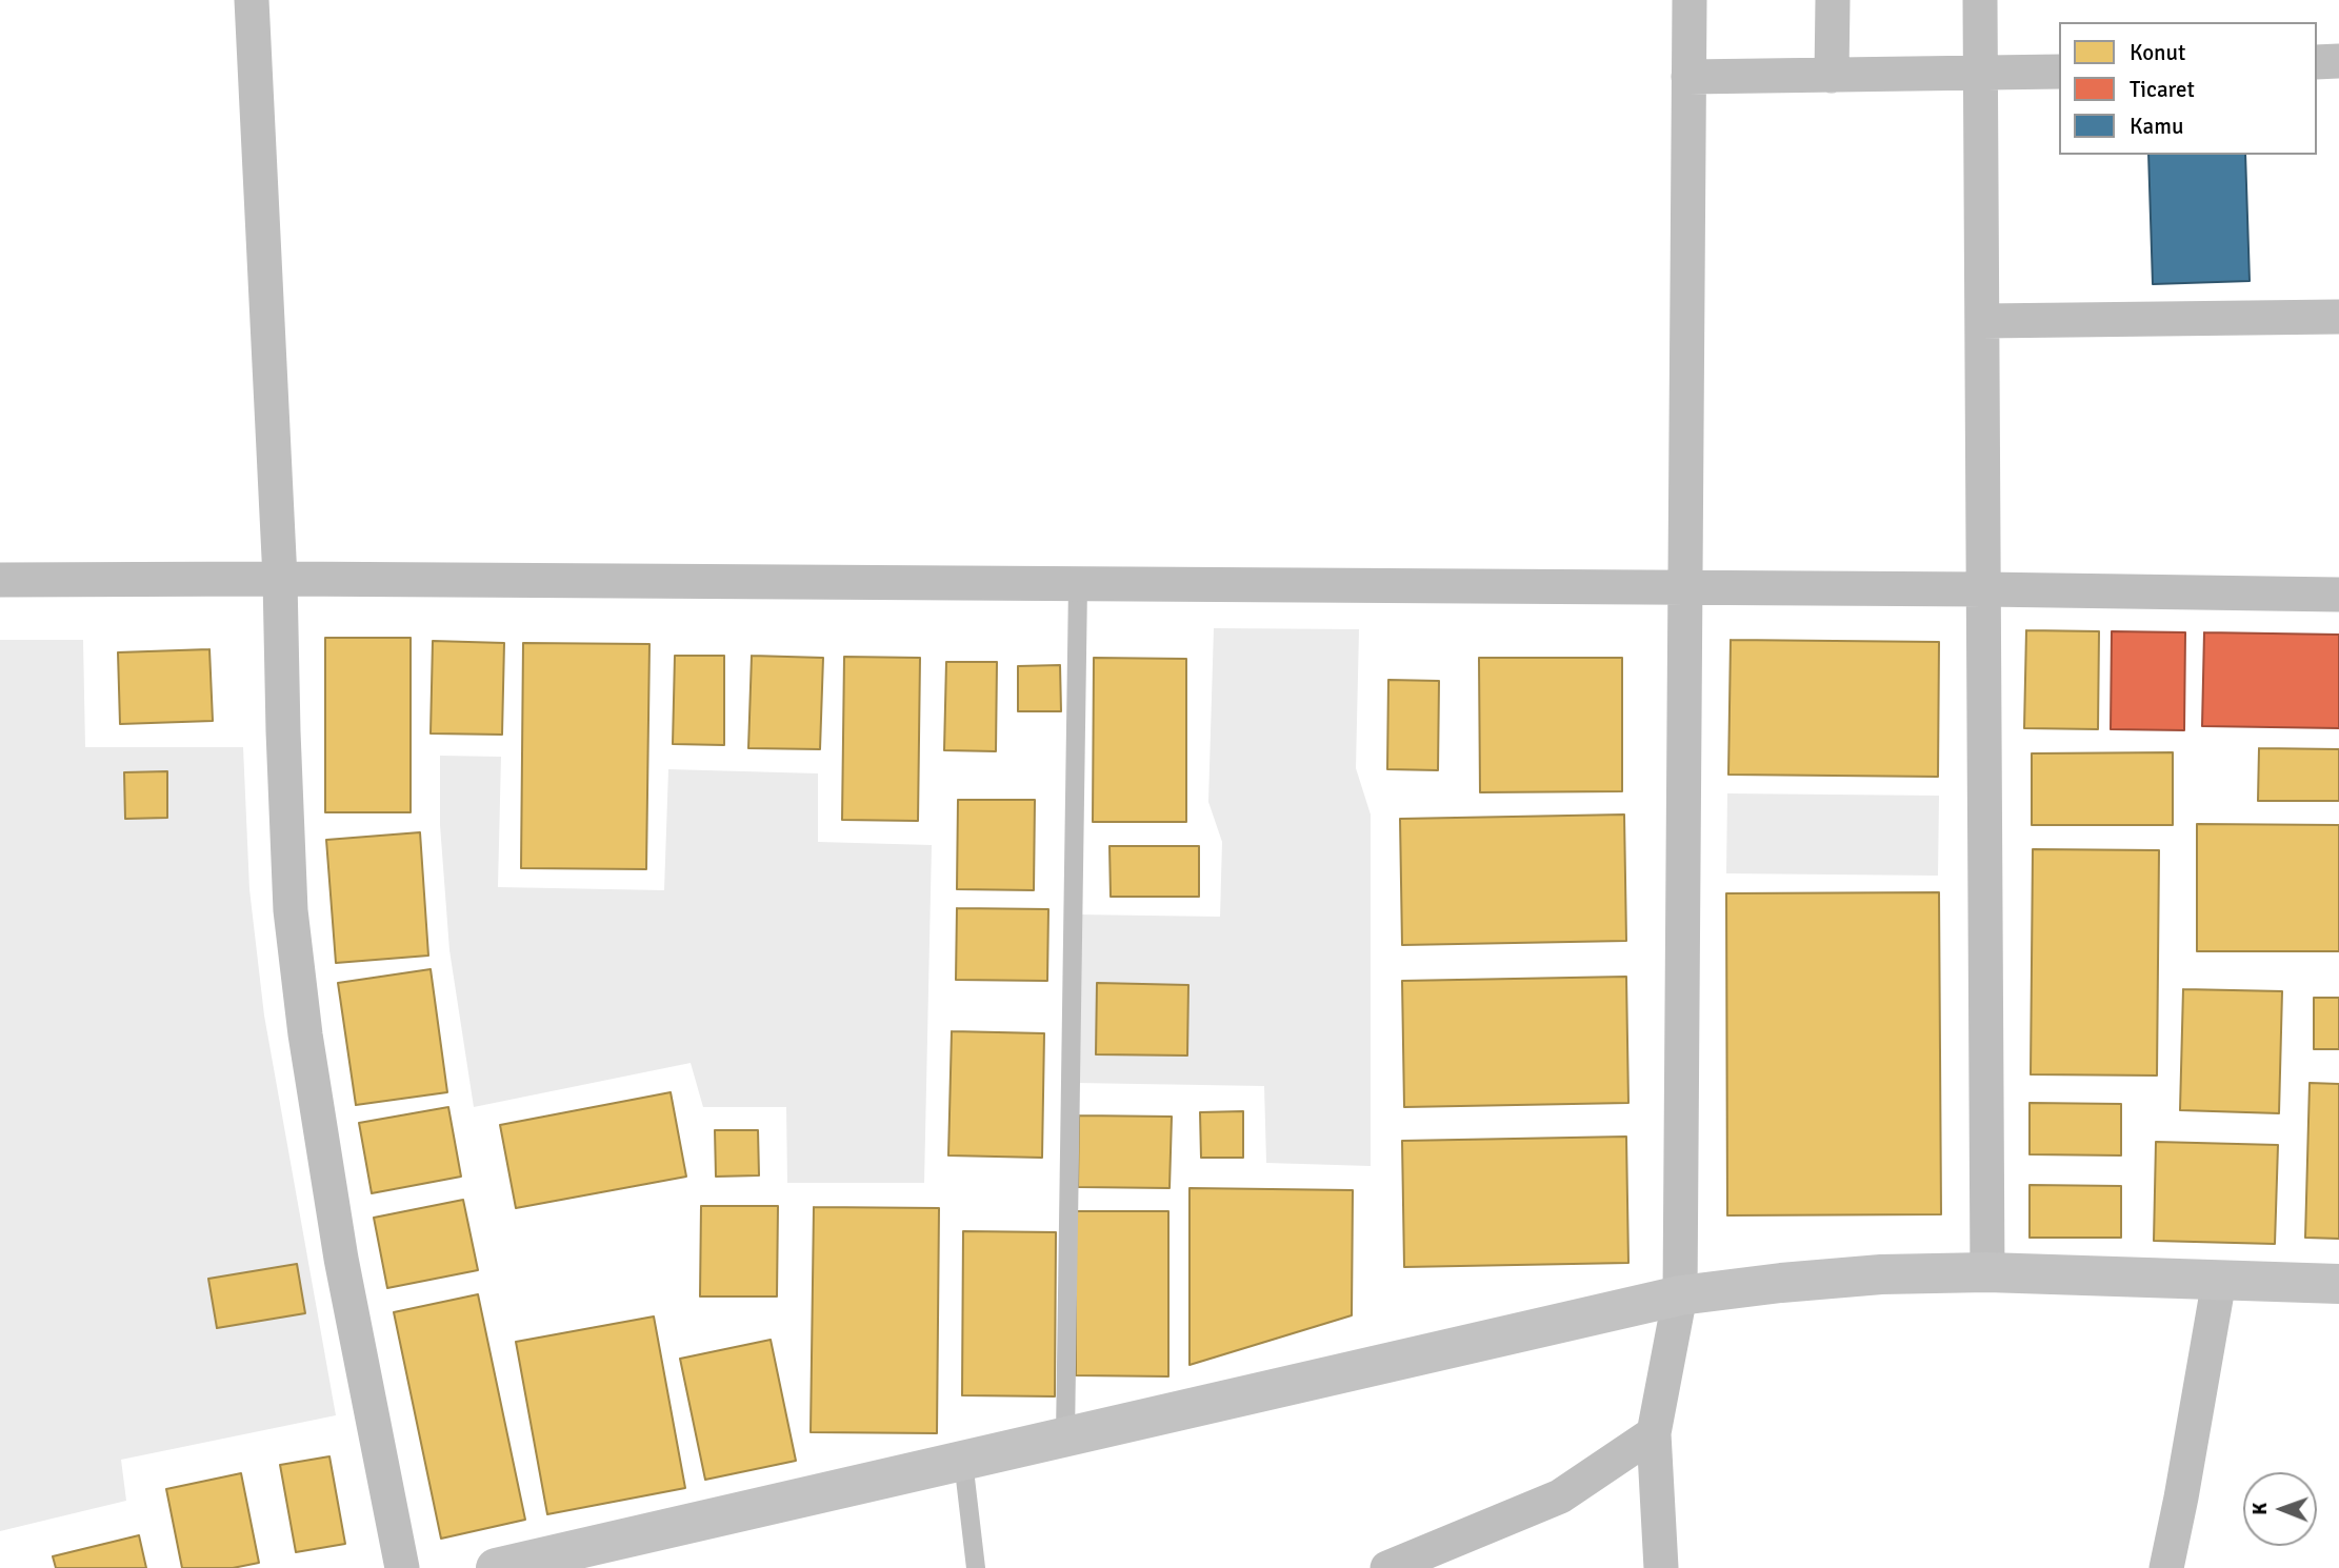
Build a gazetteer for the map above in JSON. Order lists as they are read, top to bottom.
{
  "legend": ["Konut", "Ticaret", "Kamu"],
  "north": "left"
}
